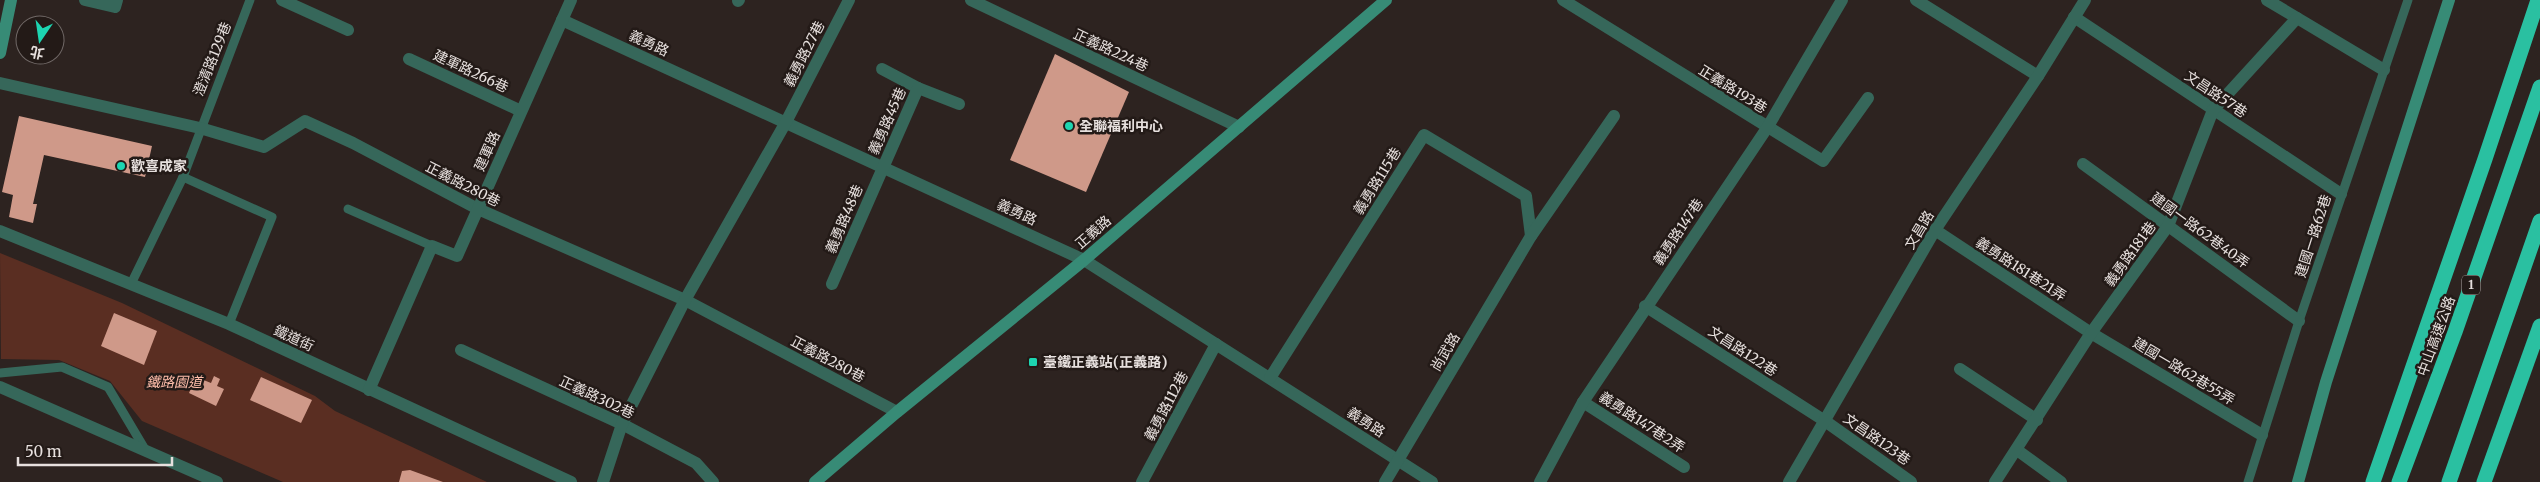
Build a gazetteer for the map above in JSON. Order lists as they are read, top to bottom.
{
  "streets": {
    "highway": ["1", "中山高速公路"],
    "street": [
      "義勇路",
      "正義路224巷",
      "義勇路27巷",
      "建軍路266巷",
      "正義路193巷",
      "文昌路57巷",
      "義勇路45巷",
      "建軍路",
      "義勇路115巷",
      "正義路280巷",
      "義勇路48巷",
      "文昌路",
      "建國一路62巷40弄",
      "正義路",
      "義勇路147巷",
      "義勇路181巷",
      "義勇路181巷21弄",
      "鐵道街",
      "文昌路122巷",
      "尚武路",
      "建國一路62巷55弄",
      "正義路302巷",
      "義勇路112巷",
      "義勇路147巷2弄",
      "文昌路123巷"
    ],
    "lane": ["澄清路129巷", "建國一路62巷"]
  },
  "crossings": [
    ["義勇路", "義勇路27巷"],
    ["義勇路", "義勇路45巷"],
    ["義勇路", "建軍路"],
    ["義勇路", "義勇路115巷"],
    ["義勇路", "義勇路48巷"],
    ["義勇路", "正義路"],
    ["義勇路", "尚武路"],
    ["義勇路", "義勇路112巷"],
    ["正義路224巷", "正義路"],
    ["義勇路27巷", "正義路280巷"],
    ["義勇路27巷", "正義路302巷"],
    ["澄清路129巷", "正義路280巷"],
    ["澄清路129巷", "鐵道街"],
    ["建軍路266巷", "建軍路"],
    ["正義路193巷", "義勇路147巷"],
    ["文昌路57巷", "文昌路"],
    ["文昌路57巷", "建國一路62巷"],
    ["文昌路57巷", "義勇路181巷"],
    ["義勇路45巷", "義勇路48巷"],
    ["建軍路", "正義路280巷"],
    ["義勇路115巷", "尚武路"],
    ["正義路280巷", "正義路"],
    ["文昌路", "義勇路181巷21弄"],
    ["文昌路", "文昌路122巷"],
    ["文昌路", "文昌路123巷"],
    ["建國一路62巷40弄", "建國一路62巷"],
    ["建國一路62巷40弄", "義勇路181巷"],
    ["義勇路147巷", "文昌路122巷"],
    ["義勇路147巷", "義勇路147巷2弄"],
    ["建國一路62巷", "建國一路62巷55弄"],
    ["義勇路181巷", "義勇路181巷21弄"],
    ["義勇路181巷", "建國一路62巷55弄"],
    ["義勇路181巷21弄", "建國一路62巷55弄"],
    ["文昌路122巷", "文昌路123巷"]
  ],
  "parks": ["鐵路園道"],
  "places": {
    "other": ["全聯福利中心", "歡喜成家"],
    "transit": ["臺鐵正義站(正義路)"]
  },
  "scale_bar": "50 m",
  "north": "bottom"
}
